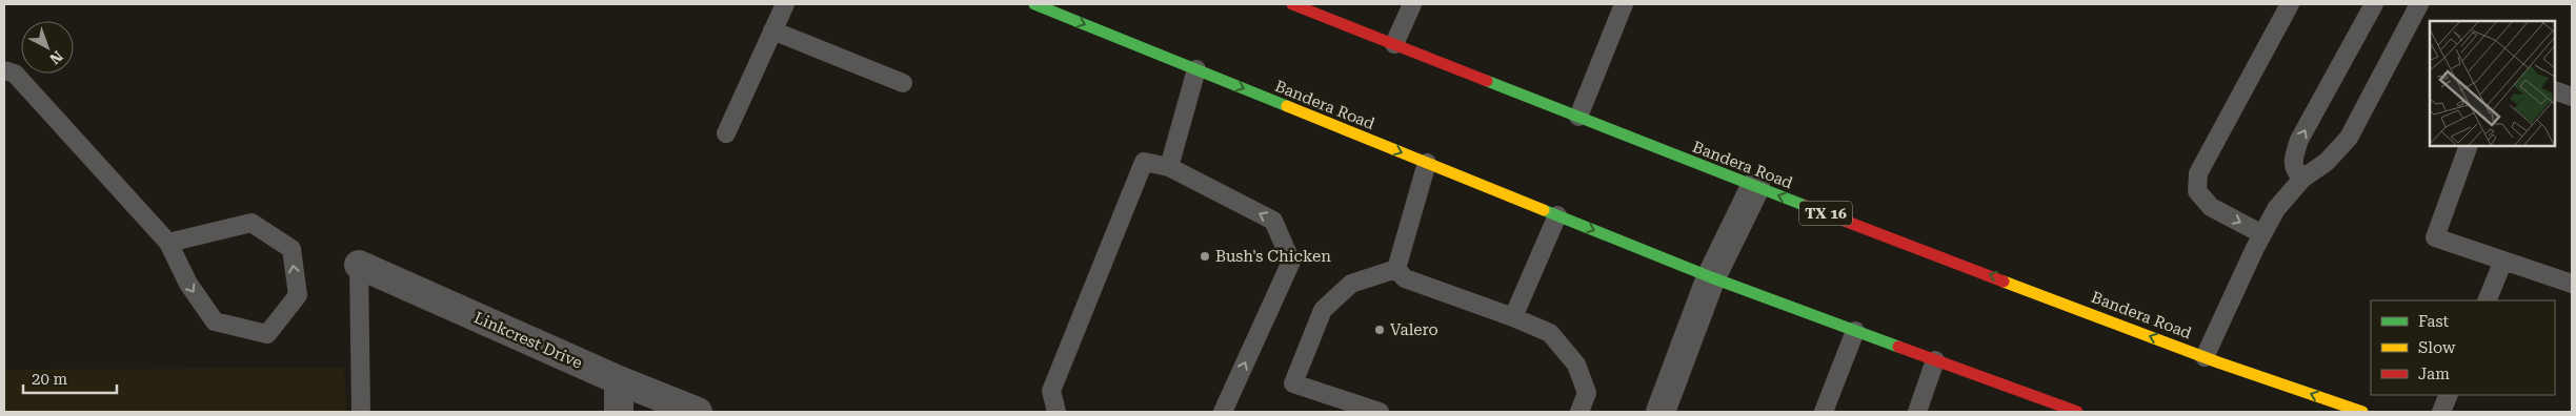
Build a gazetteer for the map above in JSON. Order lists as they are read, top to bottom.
{
  "streets": {
    "main road": ["Bandera Road", "TX 16"],
    "street": ["Linkcrest Drive"]
  },
  "places": ["Bush's Chicken", "Valero"],
  "legend": ["Fast", "Slow", "Jam"],
  "scale_bar": "20 m",
  "north": "bottom right"
}
